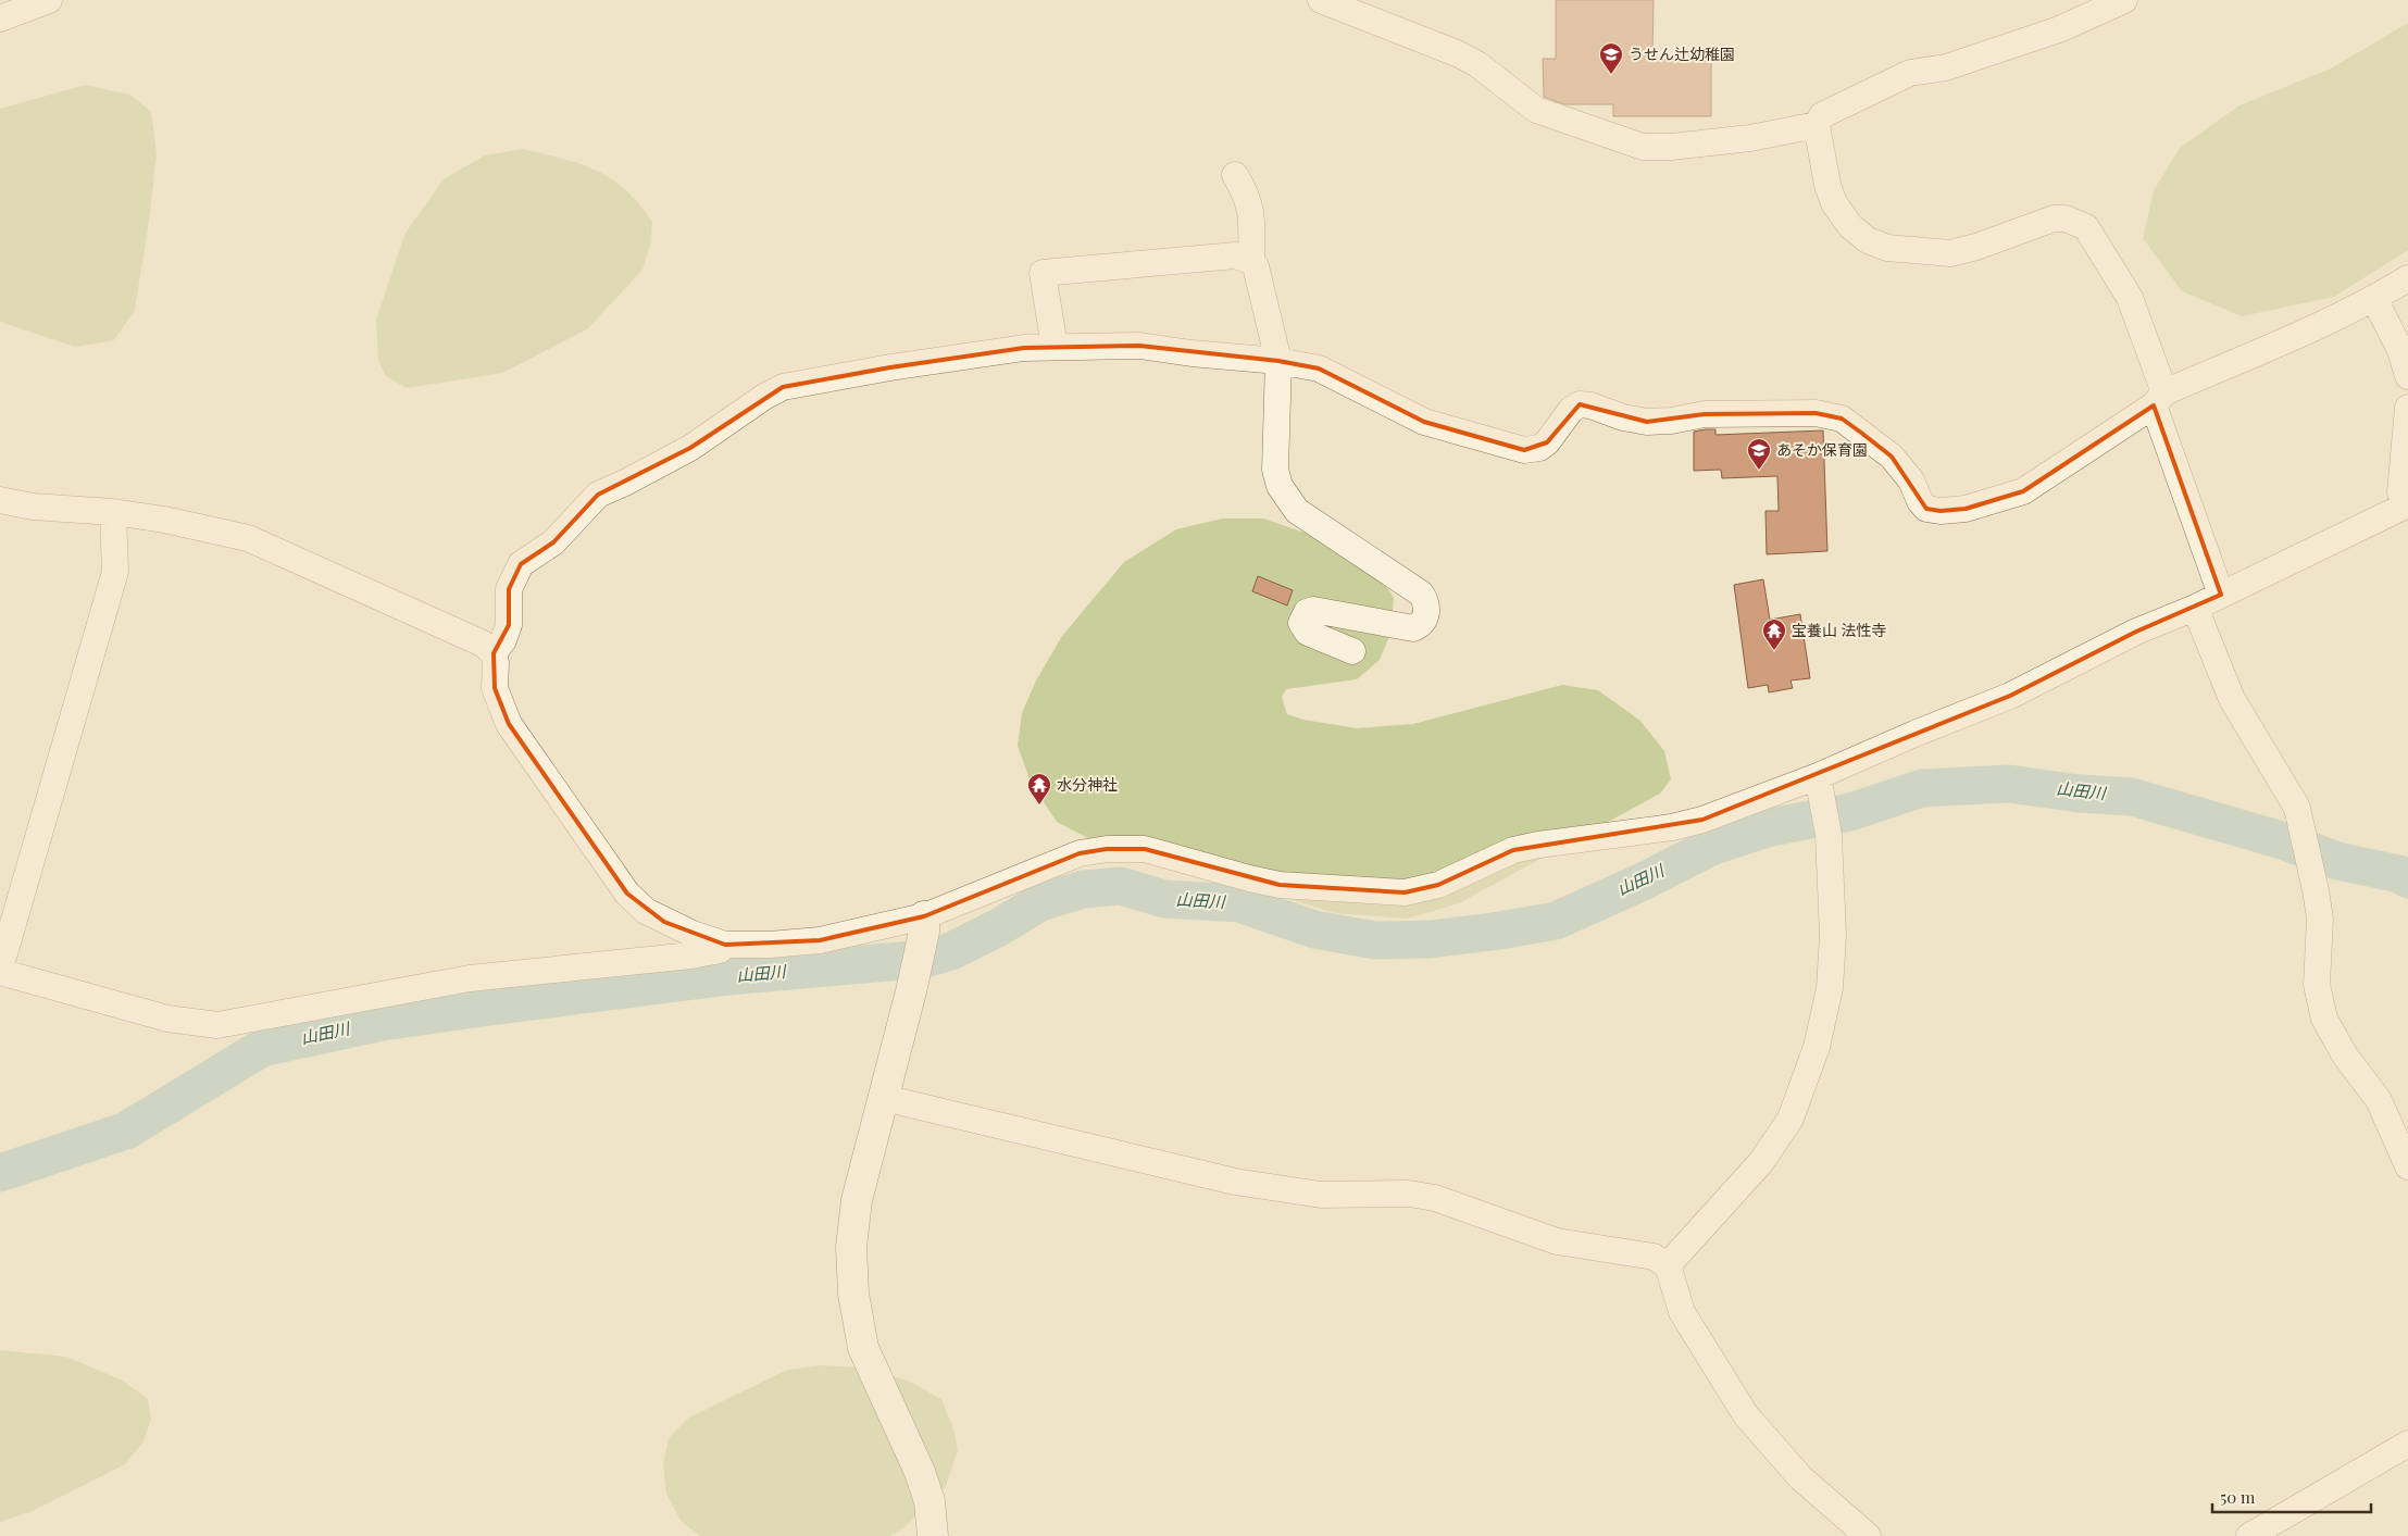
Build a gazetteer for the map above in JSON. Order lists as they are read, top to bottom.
{
  "water": ["山田川"],
  "places": {
    "school or university": ["うせん辻幼稚園", "あそか保育園"],
    "temple": ["宝養山 法性寺", "水分神社"]
  },
  "scale_bar": "50 m"
}
